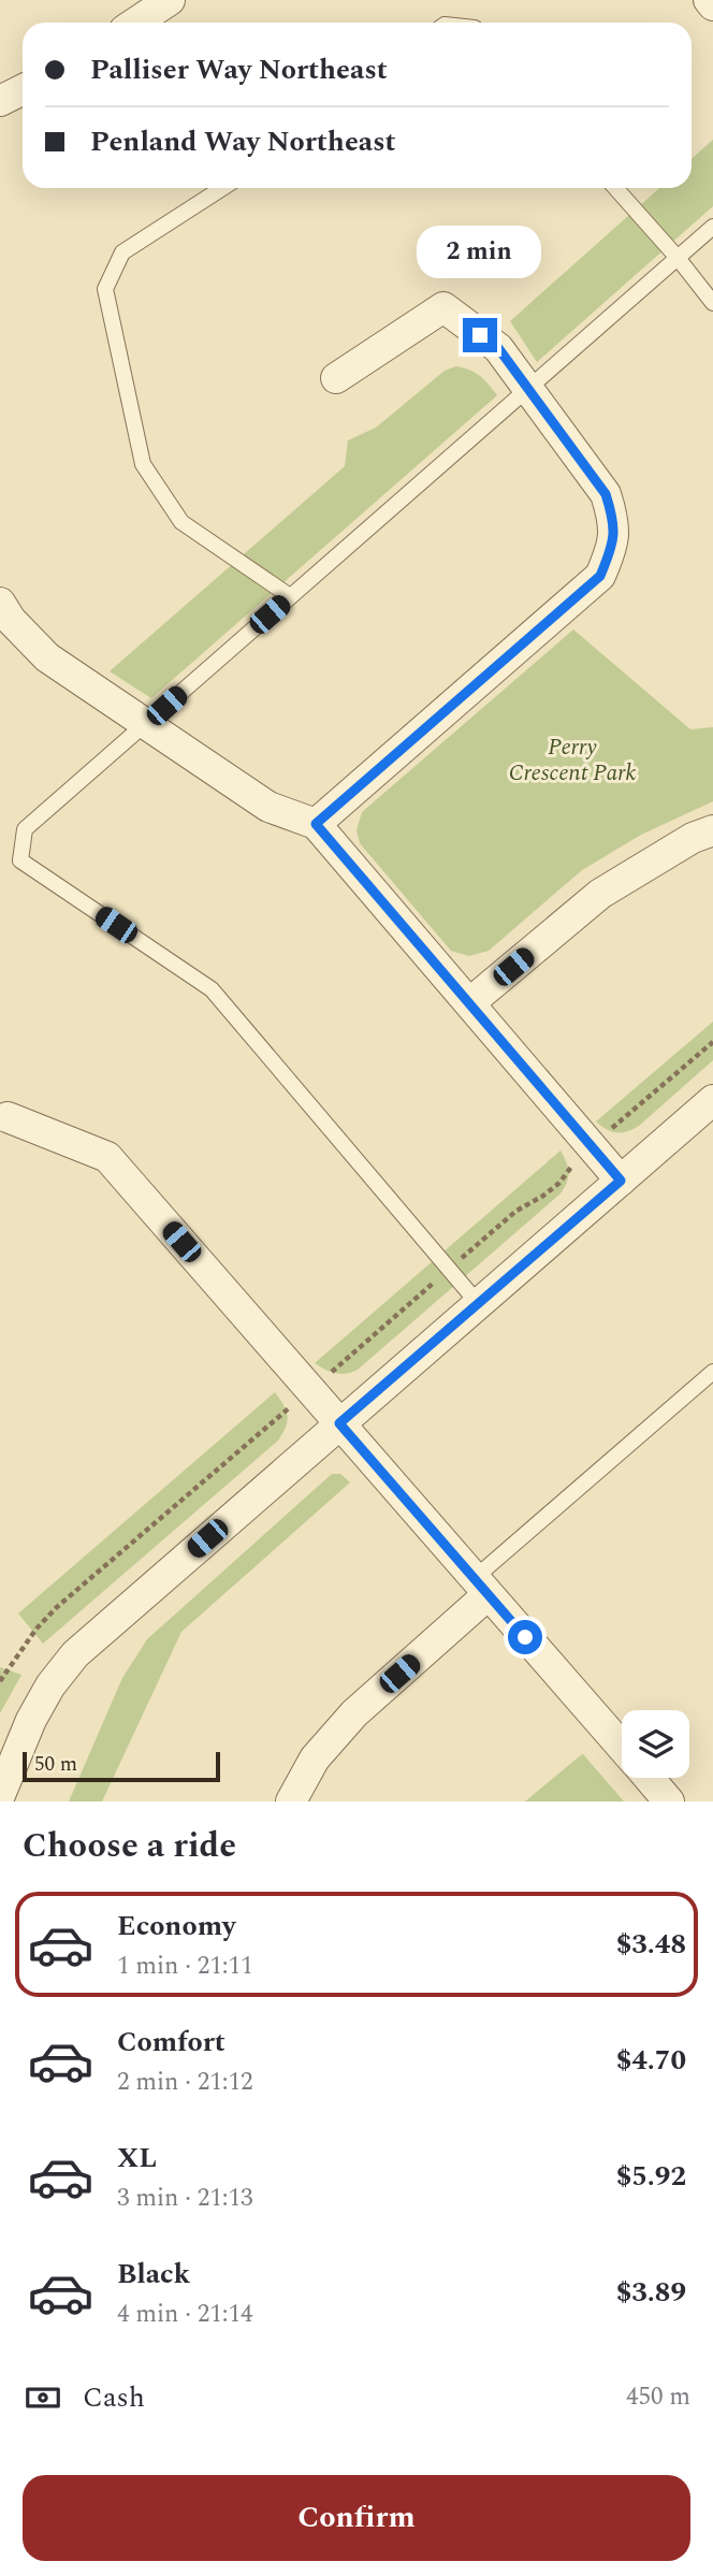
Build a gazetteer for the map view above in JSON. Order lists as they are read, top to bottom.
{
  "parks": ["Perry Crescent Park"],
  "scale_bar": "50 m",
  "page": {
    "banner": ["Palliser Way Northeast", "Penland Way Northeast"],
    "bubble": "2 min",
    "scale": "50 m",
    "heading": "Choose a ride",
    "list": [
      {
        "name": "Economy",
        "note": "1 min · 21:11",
        "value": "$3.48"
      },
      {
        "name": "Comfort",
        "note": "2 min · 21:12",
        "value": "$4.70"
      },
      {
        "name": "XL",
        "note": "3 min · 21:13",
        "value": "$5.92"
      },
      {
        "name": "Black",
        "note": "4 min · 21:14",
        "value": "$3.89"
      }
    ],
    "pay": ["Cash", "450 m"],
    "buttons": "Confirm"
  }
}
